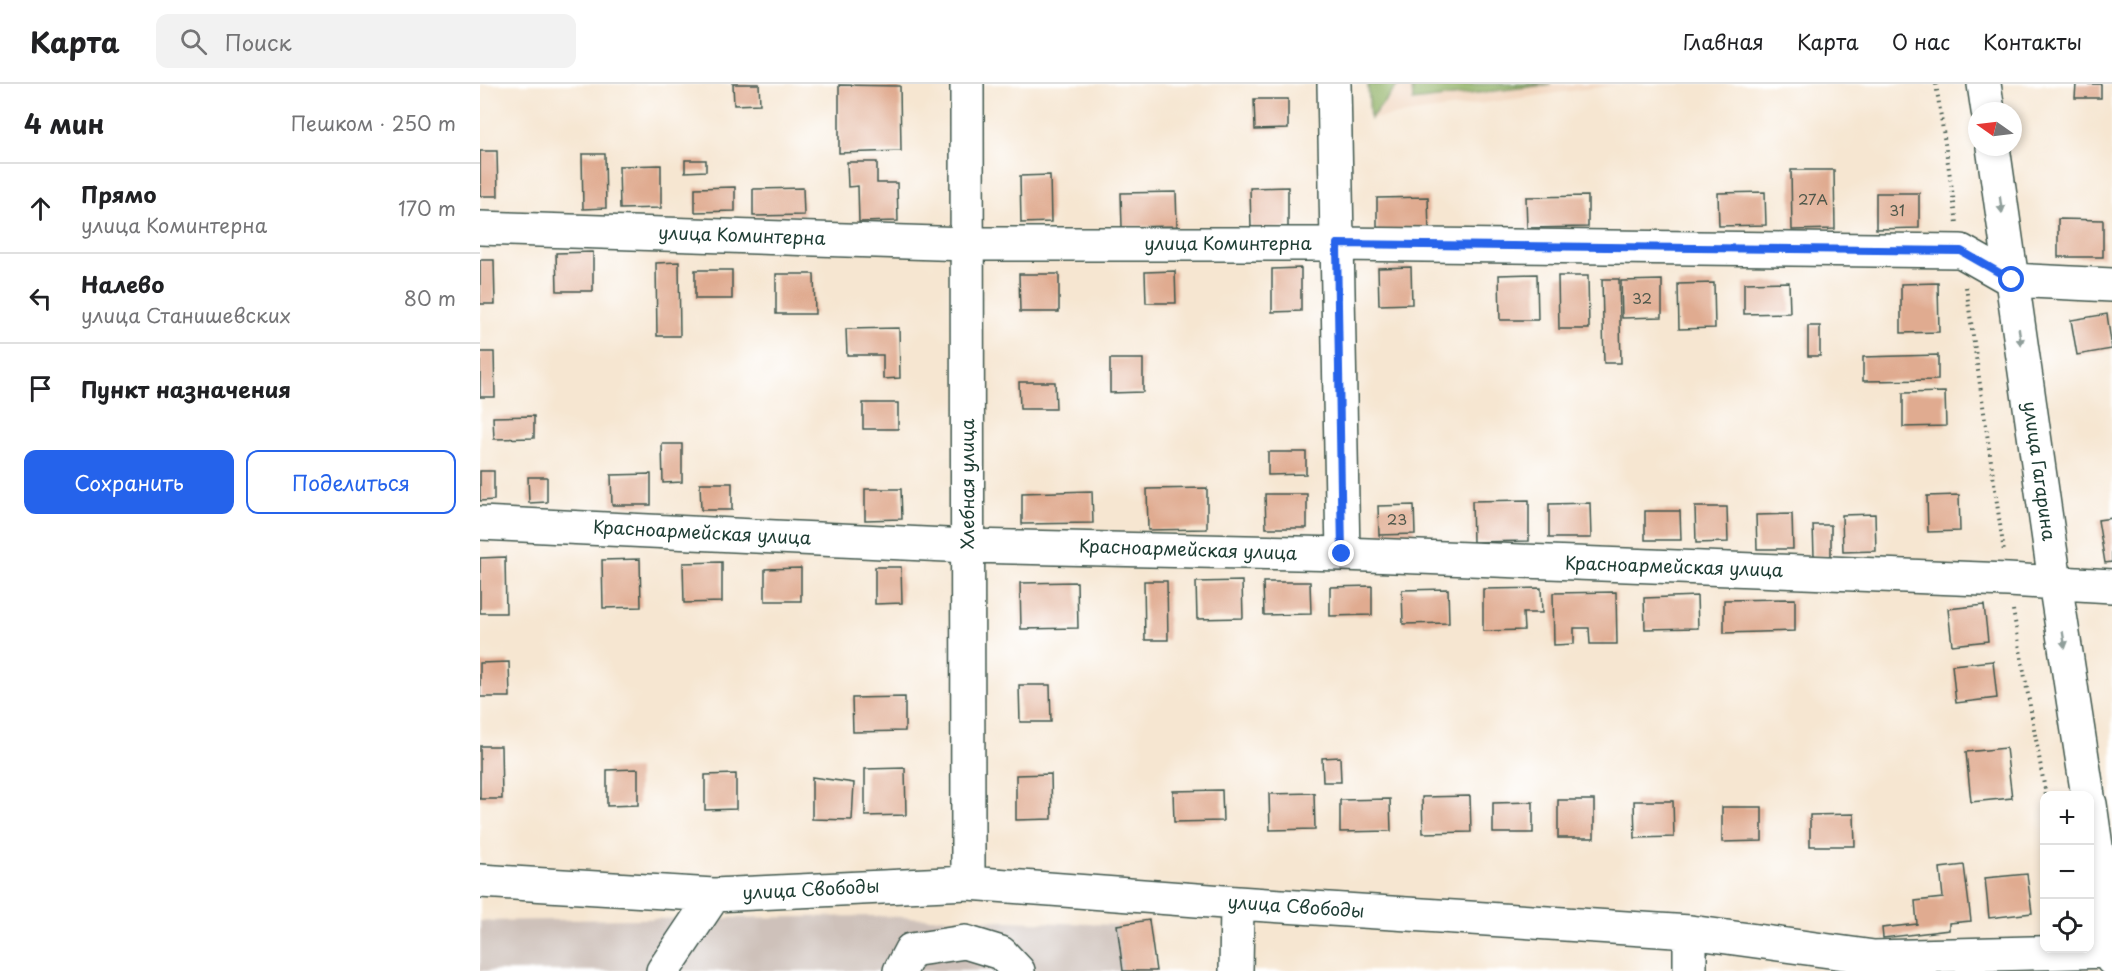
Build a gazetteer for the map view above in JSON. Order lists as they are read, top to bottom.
{
  "streets": {
    "street": [
      "улица Коминтерна",
      "улица Гагарина",
      "Хлебная улица",
      "Красноармейская улица",
      "улица Свободы"
    ]
  },
  "crossings": [
    ["улица Коминтерна", "улица Гагарина"],
    ["улица Коминтерна", "Хлебная улица"],
    ["улица Гагарина", "Красноармейская улица"],
    ["Хлебная улица", "Красноармейская улица"],
    ["Хлебная улица", "улица Свободы"]
  ],
  "one_way": ["улица Гагарина"],
  "house_numbers": [
    "27А",
    "31",
    "32",
    "23"
  ],
  "north": "left",
  "page": {
    "header": "Карта",
    "search": "Поиск",
    "nav": [
      "Главная",
      "Карта",
      "О нас",
      "Контакты"
    ],
    "heading": ["4 мин", "Пешком · 250 m"],
    "list": [
      ["Прямо", "улица Коминтерна", "170 m"],
      ["Налево", "улица Станишевских", "80 m"],
      "Пункт назначения"
    ],
    "buttons": ["Сохранить", "Поделиться"],
    "map_buttons": ["+", "−"]
  }
}
